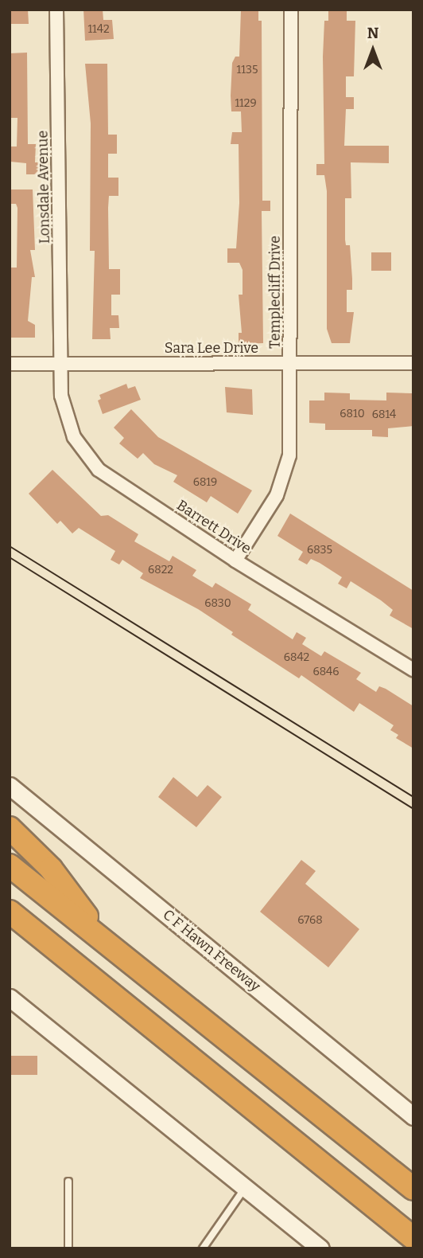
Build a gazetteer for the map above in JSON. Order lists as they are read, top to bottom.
{
  "streets": {
    "main road": ["C F Hawn Freeway"],
    "street": [
      "Lonsdale Avenue",
      "Templecliff Drive",
      "Sara Lee Drive",
      "Barrett Drive"
    ]
  },
  "crossings": [
    ["Lonsdale Avenue", "Sara Lee Drive"],
    ["Lonsdale Avenue", "Barrett Drive"],
    ["Templecliff Drive", "Sara Lee Drive"],
    ["Templecliff Drive", "Barrett Drive"],
    ["Sara Lee Drive", "Barrett Drive"]
  ],
  "house_numbers": [
    "1142",
    "1135",
    "1129",
    "6810",
    "6814",
    "6819",
    "6835",
    "6822",
    "6830",
    "6842",
    "6846",
    "6768"
  ],
  "north": "top"
}
